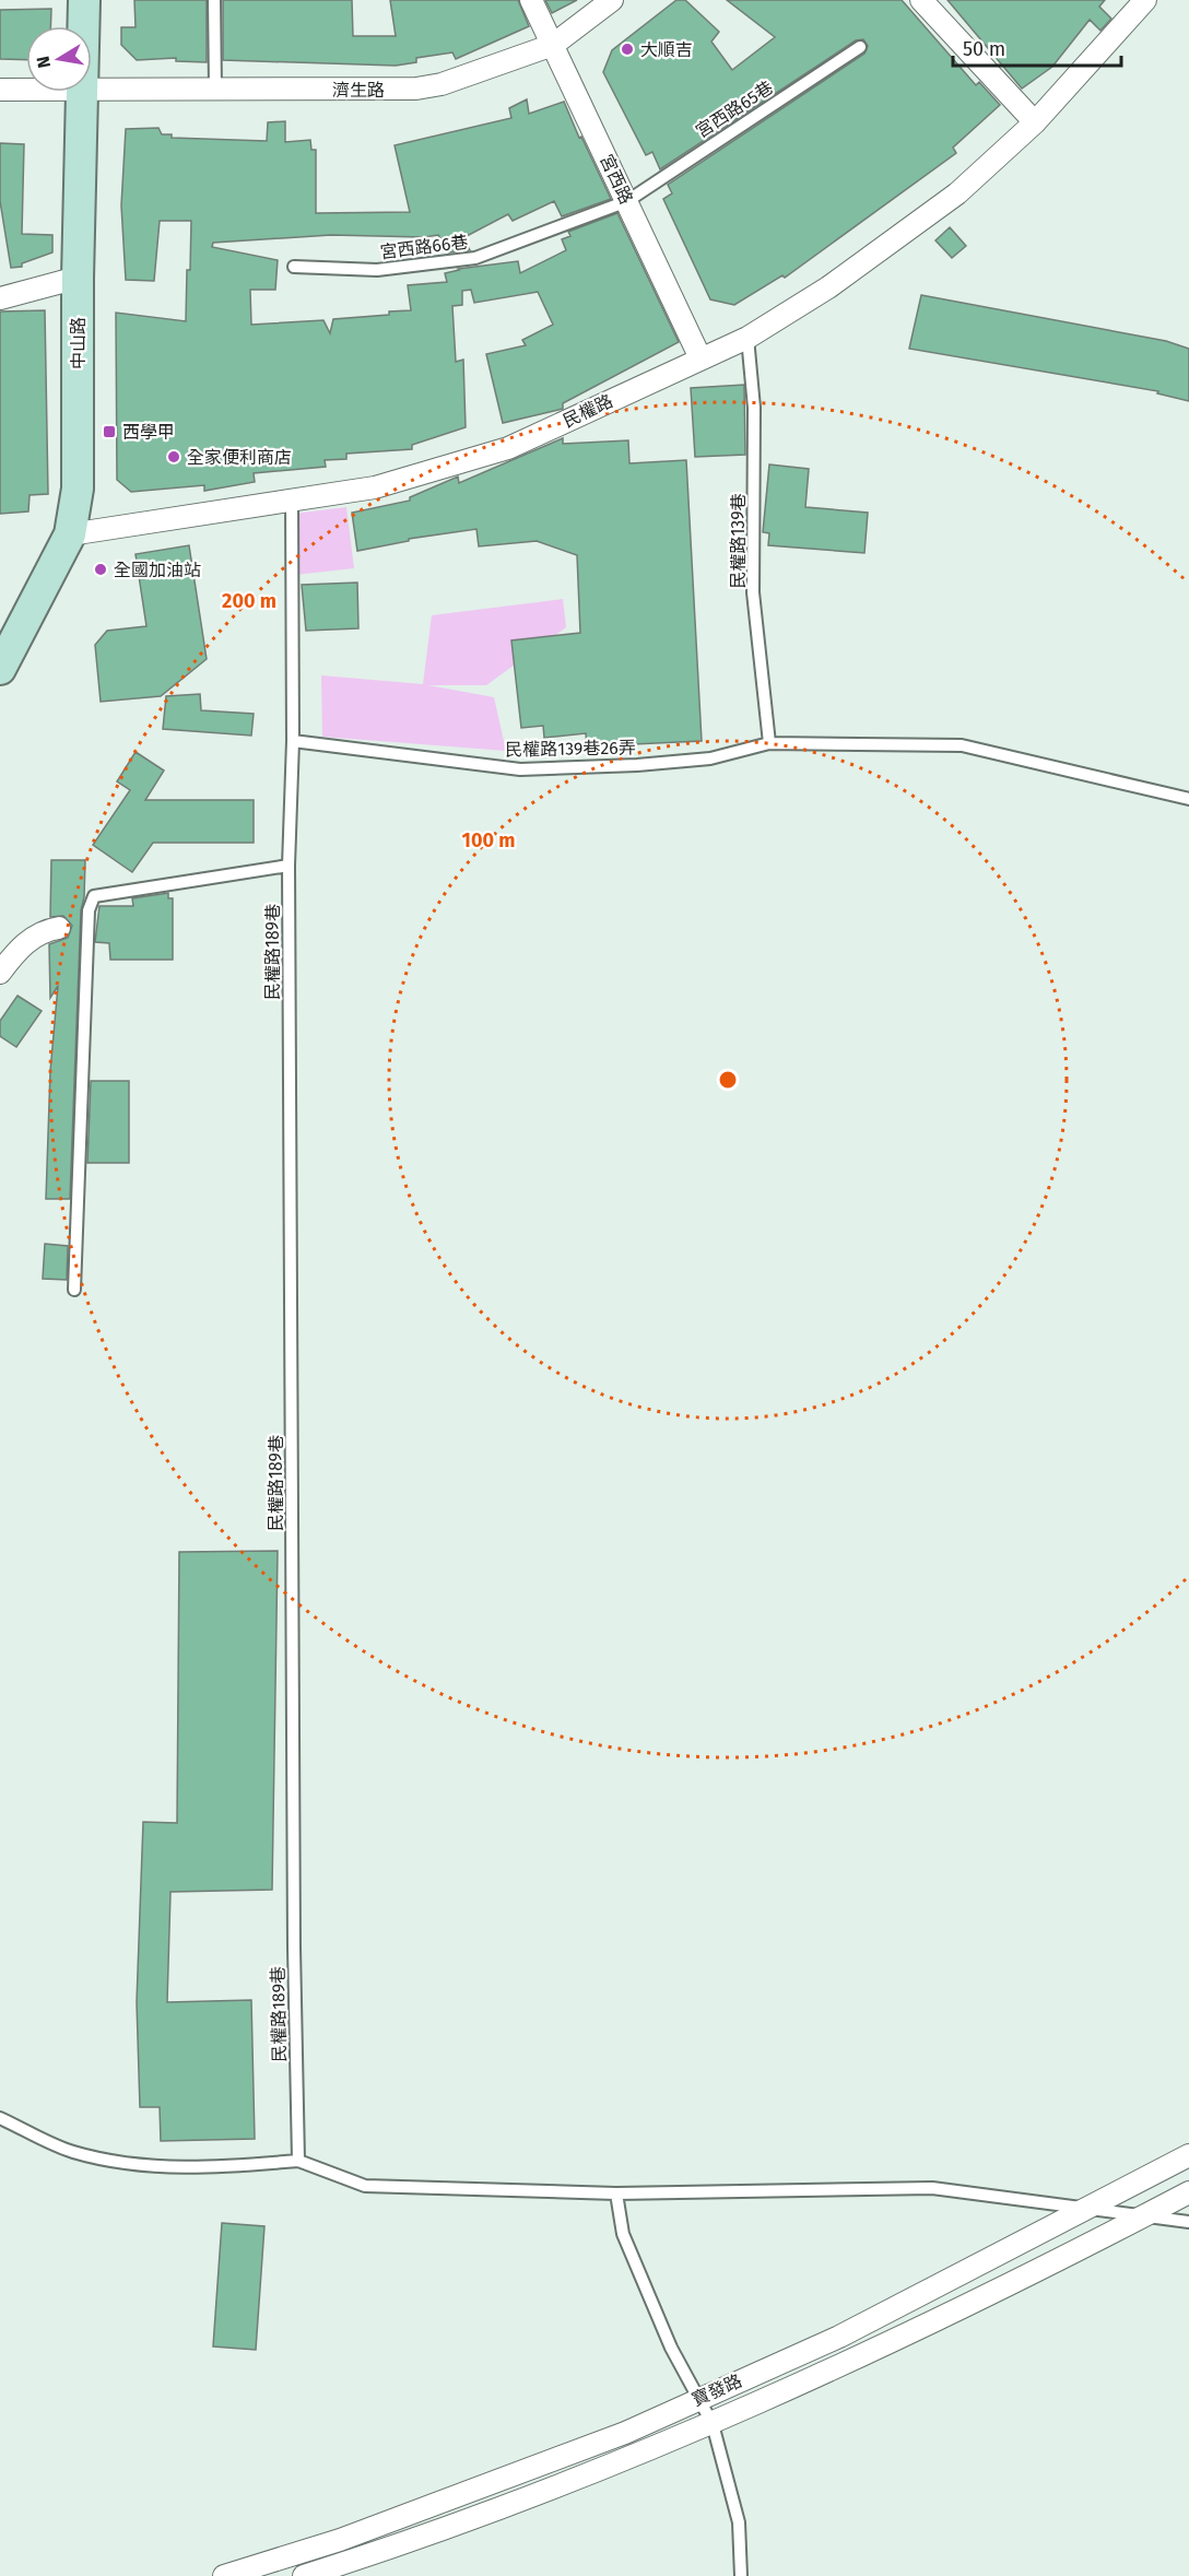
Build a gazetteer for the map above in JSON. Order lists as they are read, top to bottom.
{
  "streets": {
    "main road": ["中山路"],
    "street": [
      "濟生路",
      "宮西路",
      "民權路",
      "寶發路"
    ],
    "lane": [
      "宮西路65巷",
      "宮西路66巷",
      "民權路139巷",
      "民權路139巷26弄",
      "民權路189巷"
    ]
  },
  "crossings": [
    ["濟生路", "宮西路"],
    ["宮西路65巷", "宮西路"],
    ["宮西路65巷", "宮西路66巷"],
    ["宮西路", "宮西路66巷"],
    ["宮西路", "民權路"],
    ["中山路", "民權路"],
    ["民權路", "民權路139巷"],
    ["民權路", "民權路189巷"],
    ["民權路139巷", "民權路139巷26弄"],
    ["民權路139巷26弄", "民權路189巷"]
  ],
  "places": {
    "other": ["大順吉", "全家便利商店", "全國加油站"],
    "transit": ["西學甲"]
  },
  "scale_bar": "50 m",
  "north": "left",
  "rings": ["200 m", "100 m"]
}
